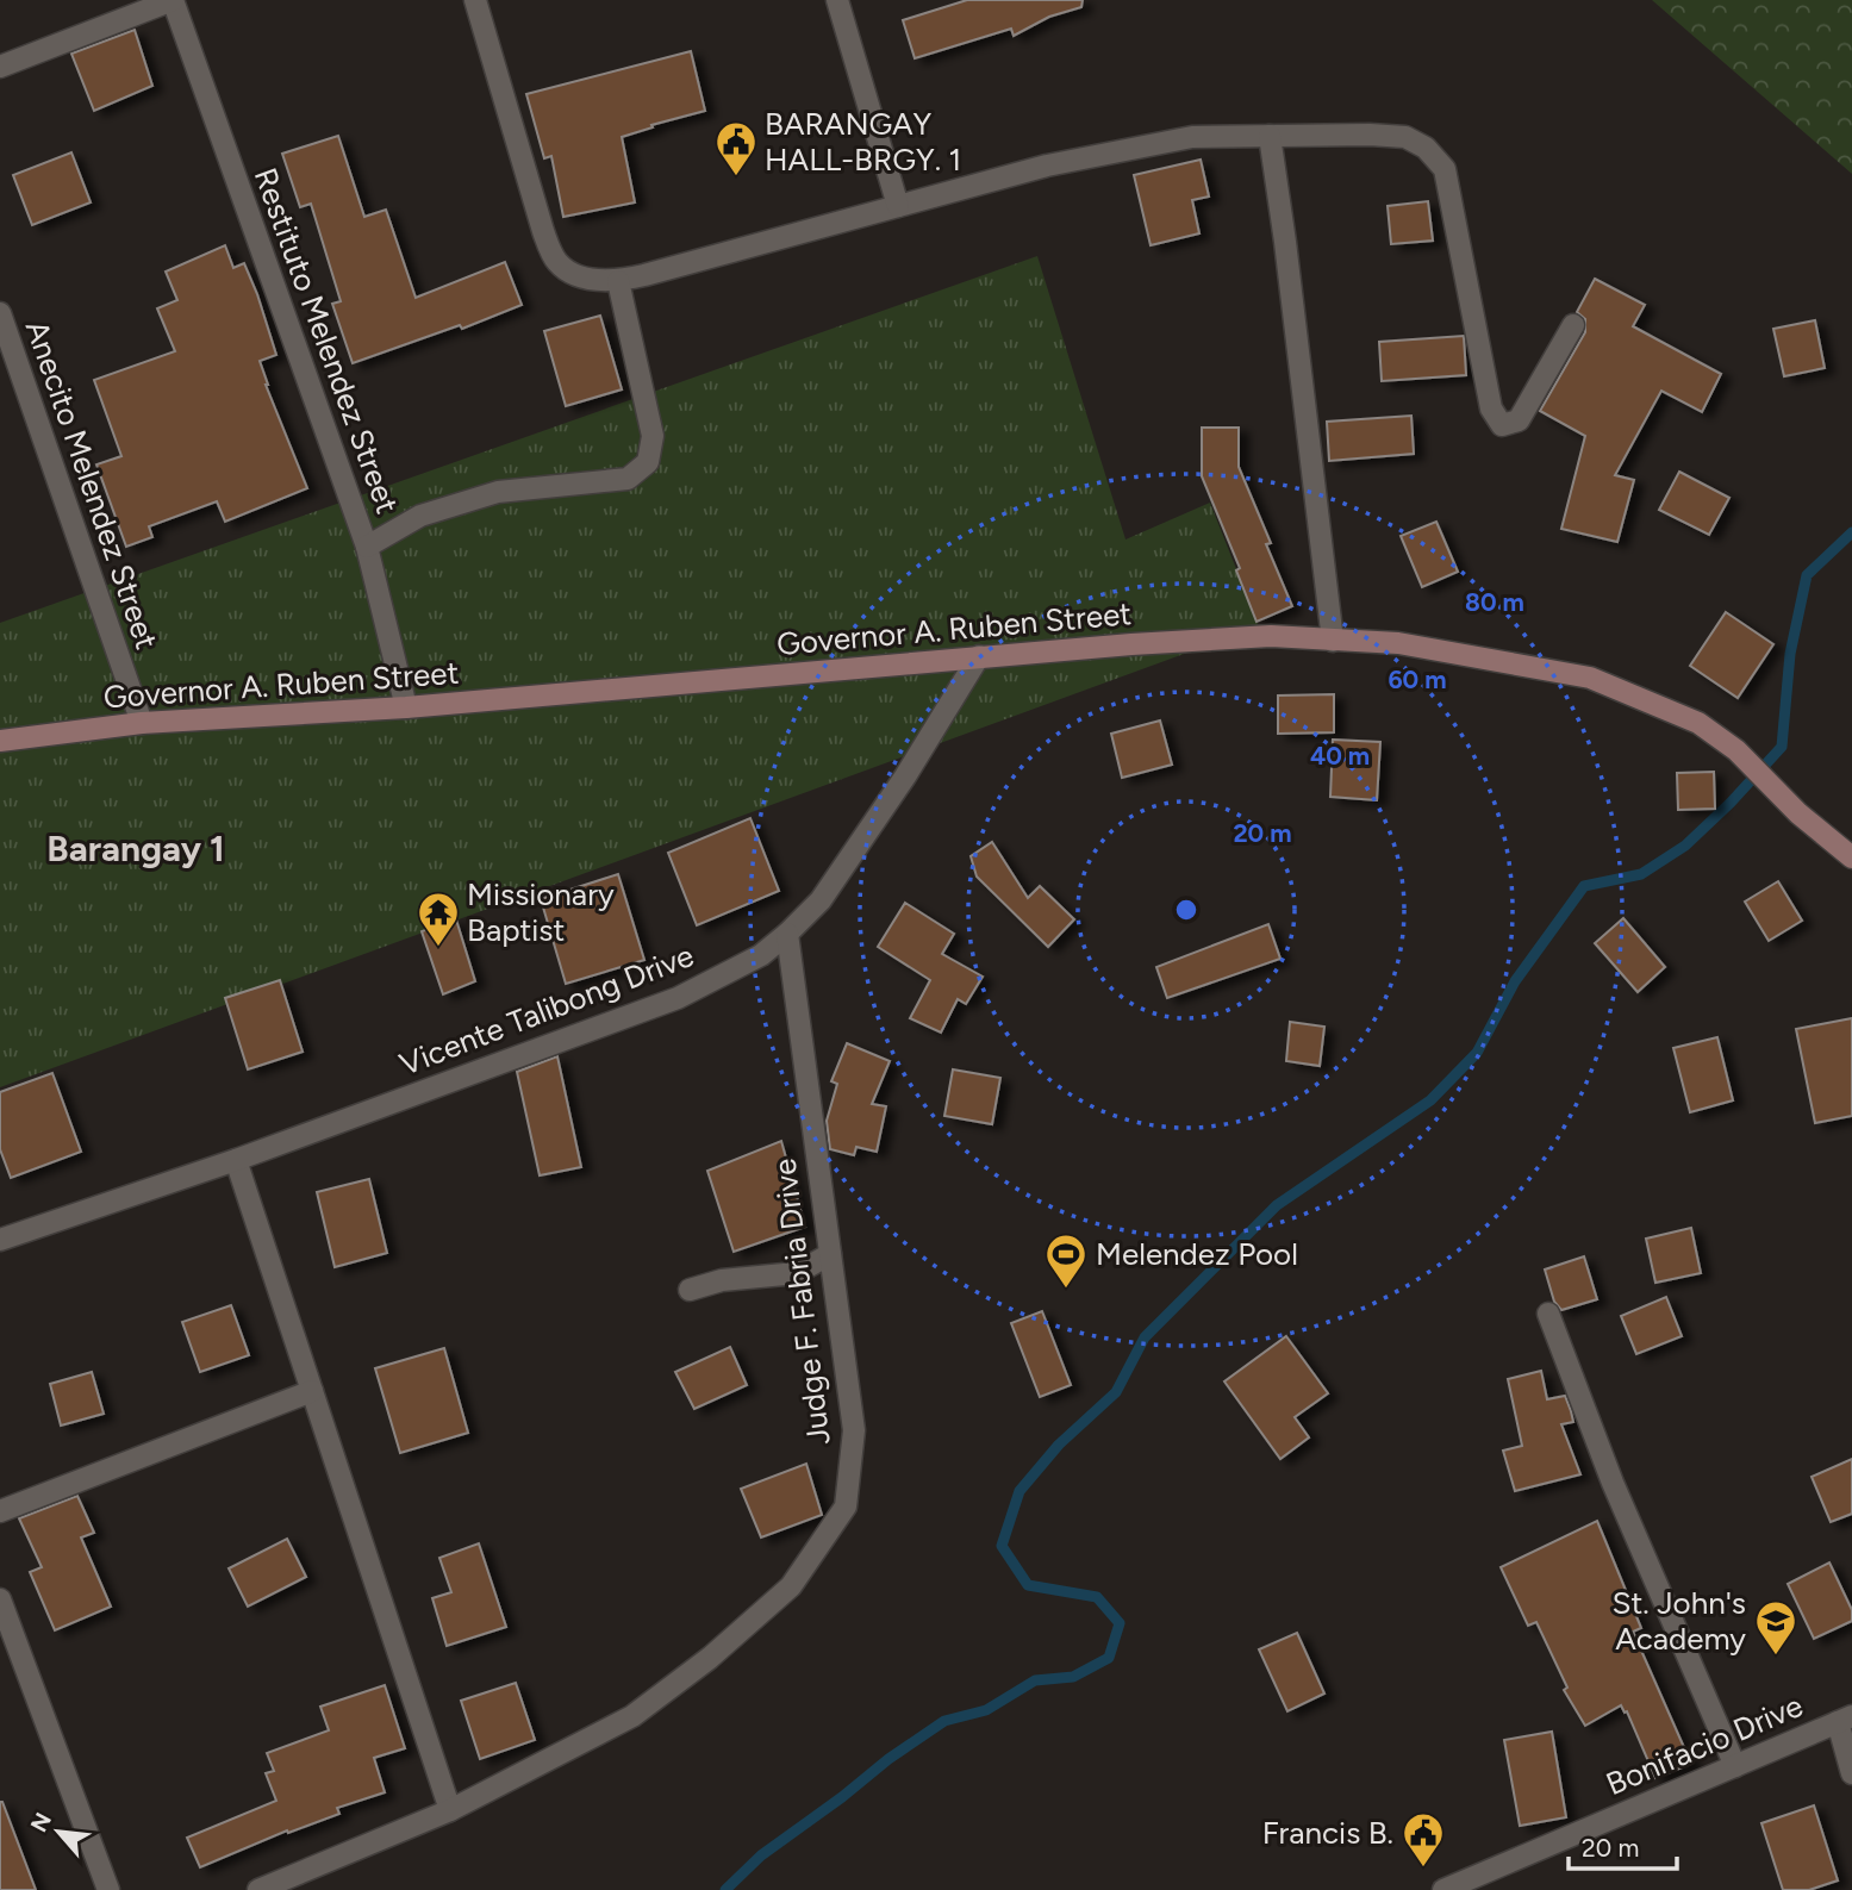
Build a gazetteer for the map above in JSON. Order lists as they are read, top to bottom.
{
  "streets": {
    "main road": ["Governor A. Ruben Street"],
    "street": [
      "Restituto Melendez Street",
      "Anecito Melendez Street",
      "Vicente Talibong Drive",
      "Judge F. Fabria Drive",
      "Bonifacio Drive"
    ]
  },
  "crossings": [
    ["Restituto Melendez Street", "Governor A. Ruben Street"],
    ["Anecito Melendez Street", "Governor A. Ruben Street"],
    ["Governor A. Ruben Street", "Vicente Talibong Drive"],
    ["Vicente Talibong Drive", "Judge F. Fabria Drive"]
  ],
  "districts": ["Barangay 1"],
  "places": {
    "public building": ["BARANGAY HALL-BRGY. 1", "Francis B."],
    "temple": ["Missionary Baptist"],
    "sports": ["Melendez Pool"],
    "school or university": ["St. John's Academy"]
  },
  "scale_bar": "20 m",
  "north": "top left",
  "rings": [
    "80 m",
    "60 m",
    "40 m",
    "20 m"
  ]
}
